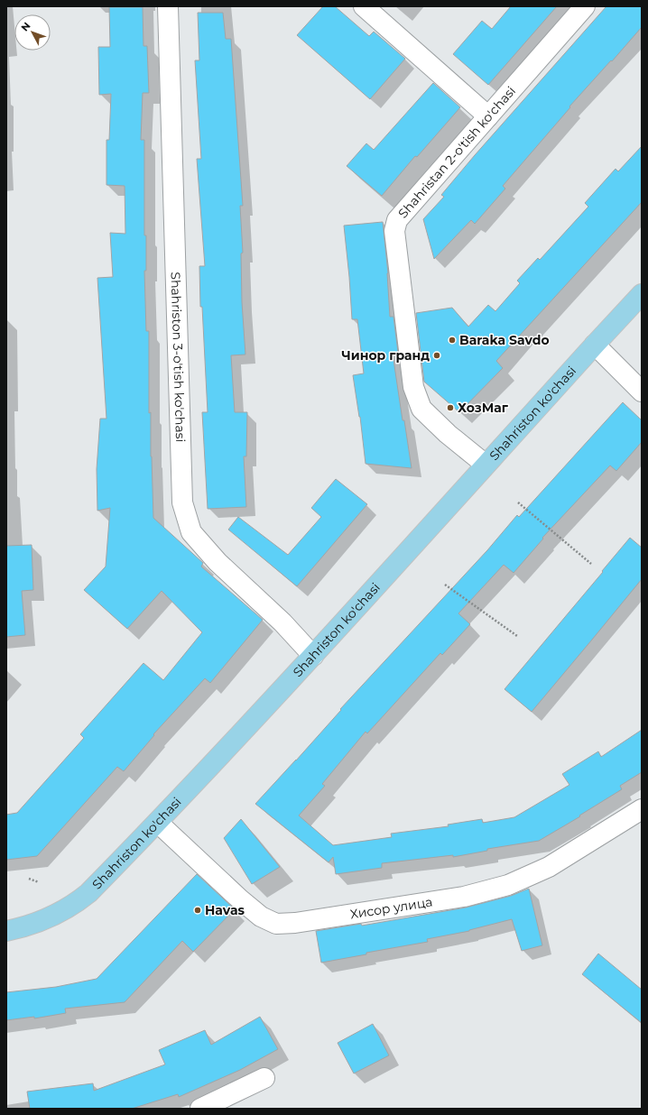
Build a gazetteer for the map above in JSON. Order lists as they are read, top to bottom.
{
  "streets": {
    "main road": ["Shahriston ko'chasi"],
    "street": ["Shahristan 2-o'tish ko'chasi", "Shahriston 3-o'tish ko'chasi", "Хисор улица"]
  },
  "crossings": [
    ["Shahristan 2-o'tish ko'chasi", "Shahriston ko'chasi"],
    ["Shahriston 3-o'tish ko'chasi", "Shahriston ko'chasi"],
    ["Shahriston ko'chasi", "Хисор улица"]
  ],
  "places": [
    "Baraka Savdo",
    "Чинор гранд",
    "ХозМаг",
    "Havas"
  ],
  "north": "top left"
}
